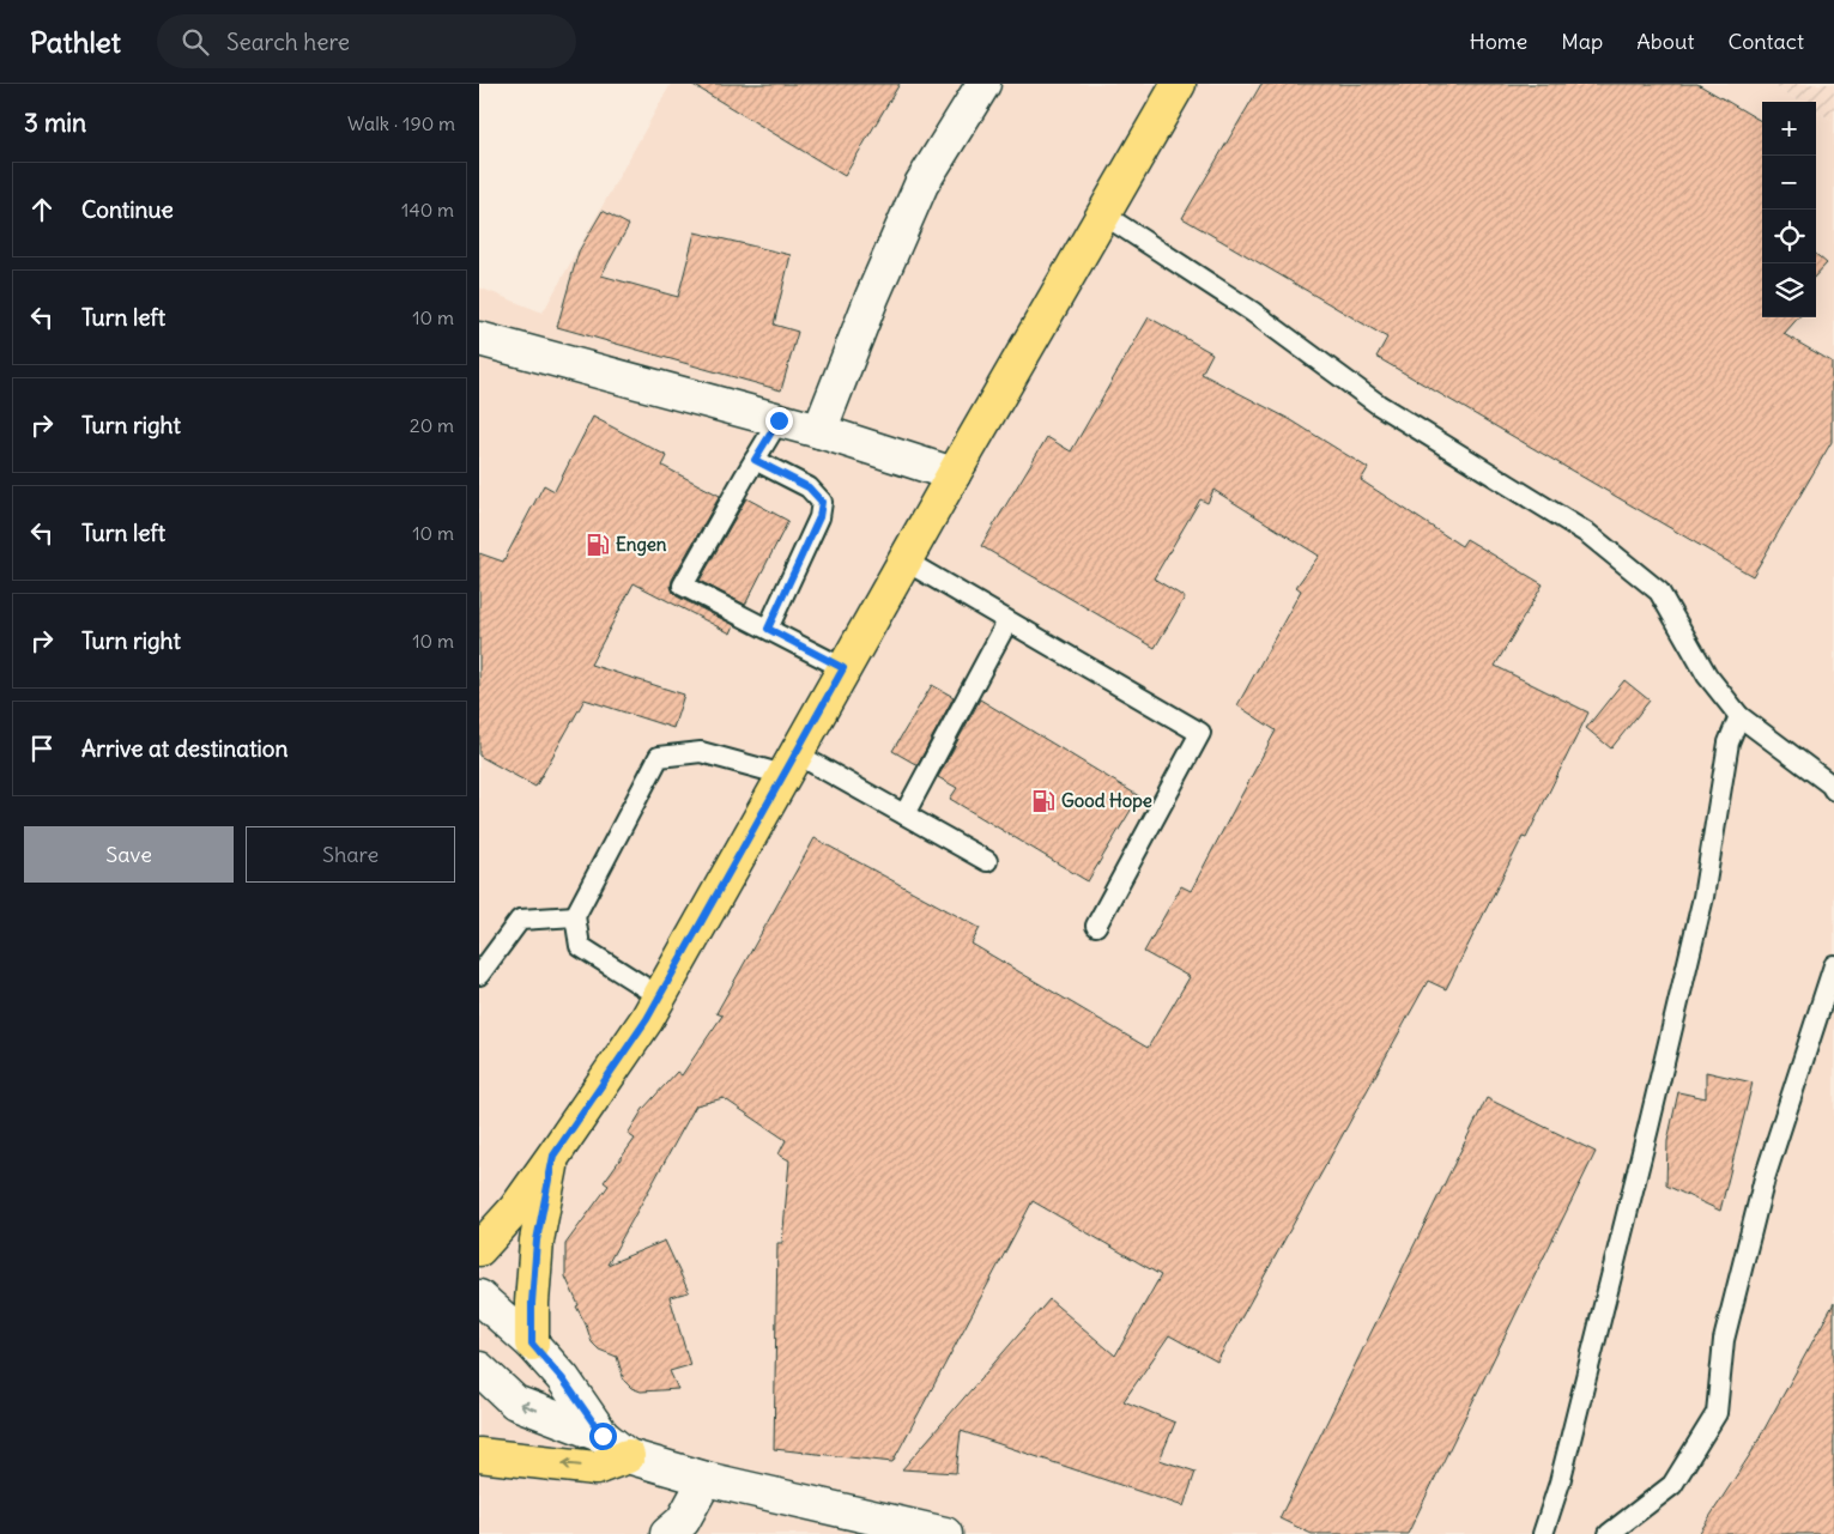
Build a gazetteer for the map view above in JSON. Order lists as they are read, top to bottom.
{
  "places": {
    "fuel station": ["Engen", "Good Hope"]
  },
  "page": {
    "header": "Pathlet",
    "search": "Search here",
    "nav": [
      "Home",
      "Map",
      "About",
      "Contact"
    ],
    "heading": ["3 min", "Walk · 190 m"],
    "map_buttons": ["+", "−"],
    "list": [
      ["Continue", "140 m"],
      ["Turn left", "10 m"],
      ["Turn right", "20 m"],
      ["Turn left", "10 m"],
      ["Turn right", "10 m"],
      "Arrive at destination"
    ],
    "buttons": ["Save", "Share"]
  }
}
